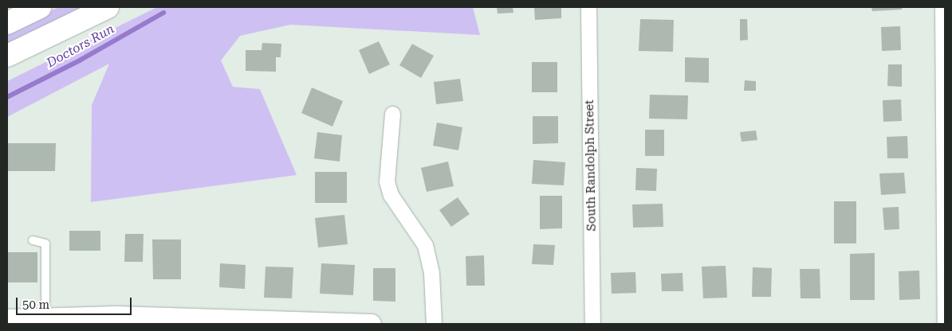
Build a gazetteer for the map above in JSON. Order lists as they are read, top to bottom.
{
  "streets": {
    "street": ["South Randolph Street"]
  },
  "water": ["Doctors Run"],
  "scale_bar": "50 m"
}
